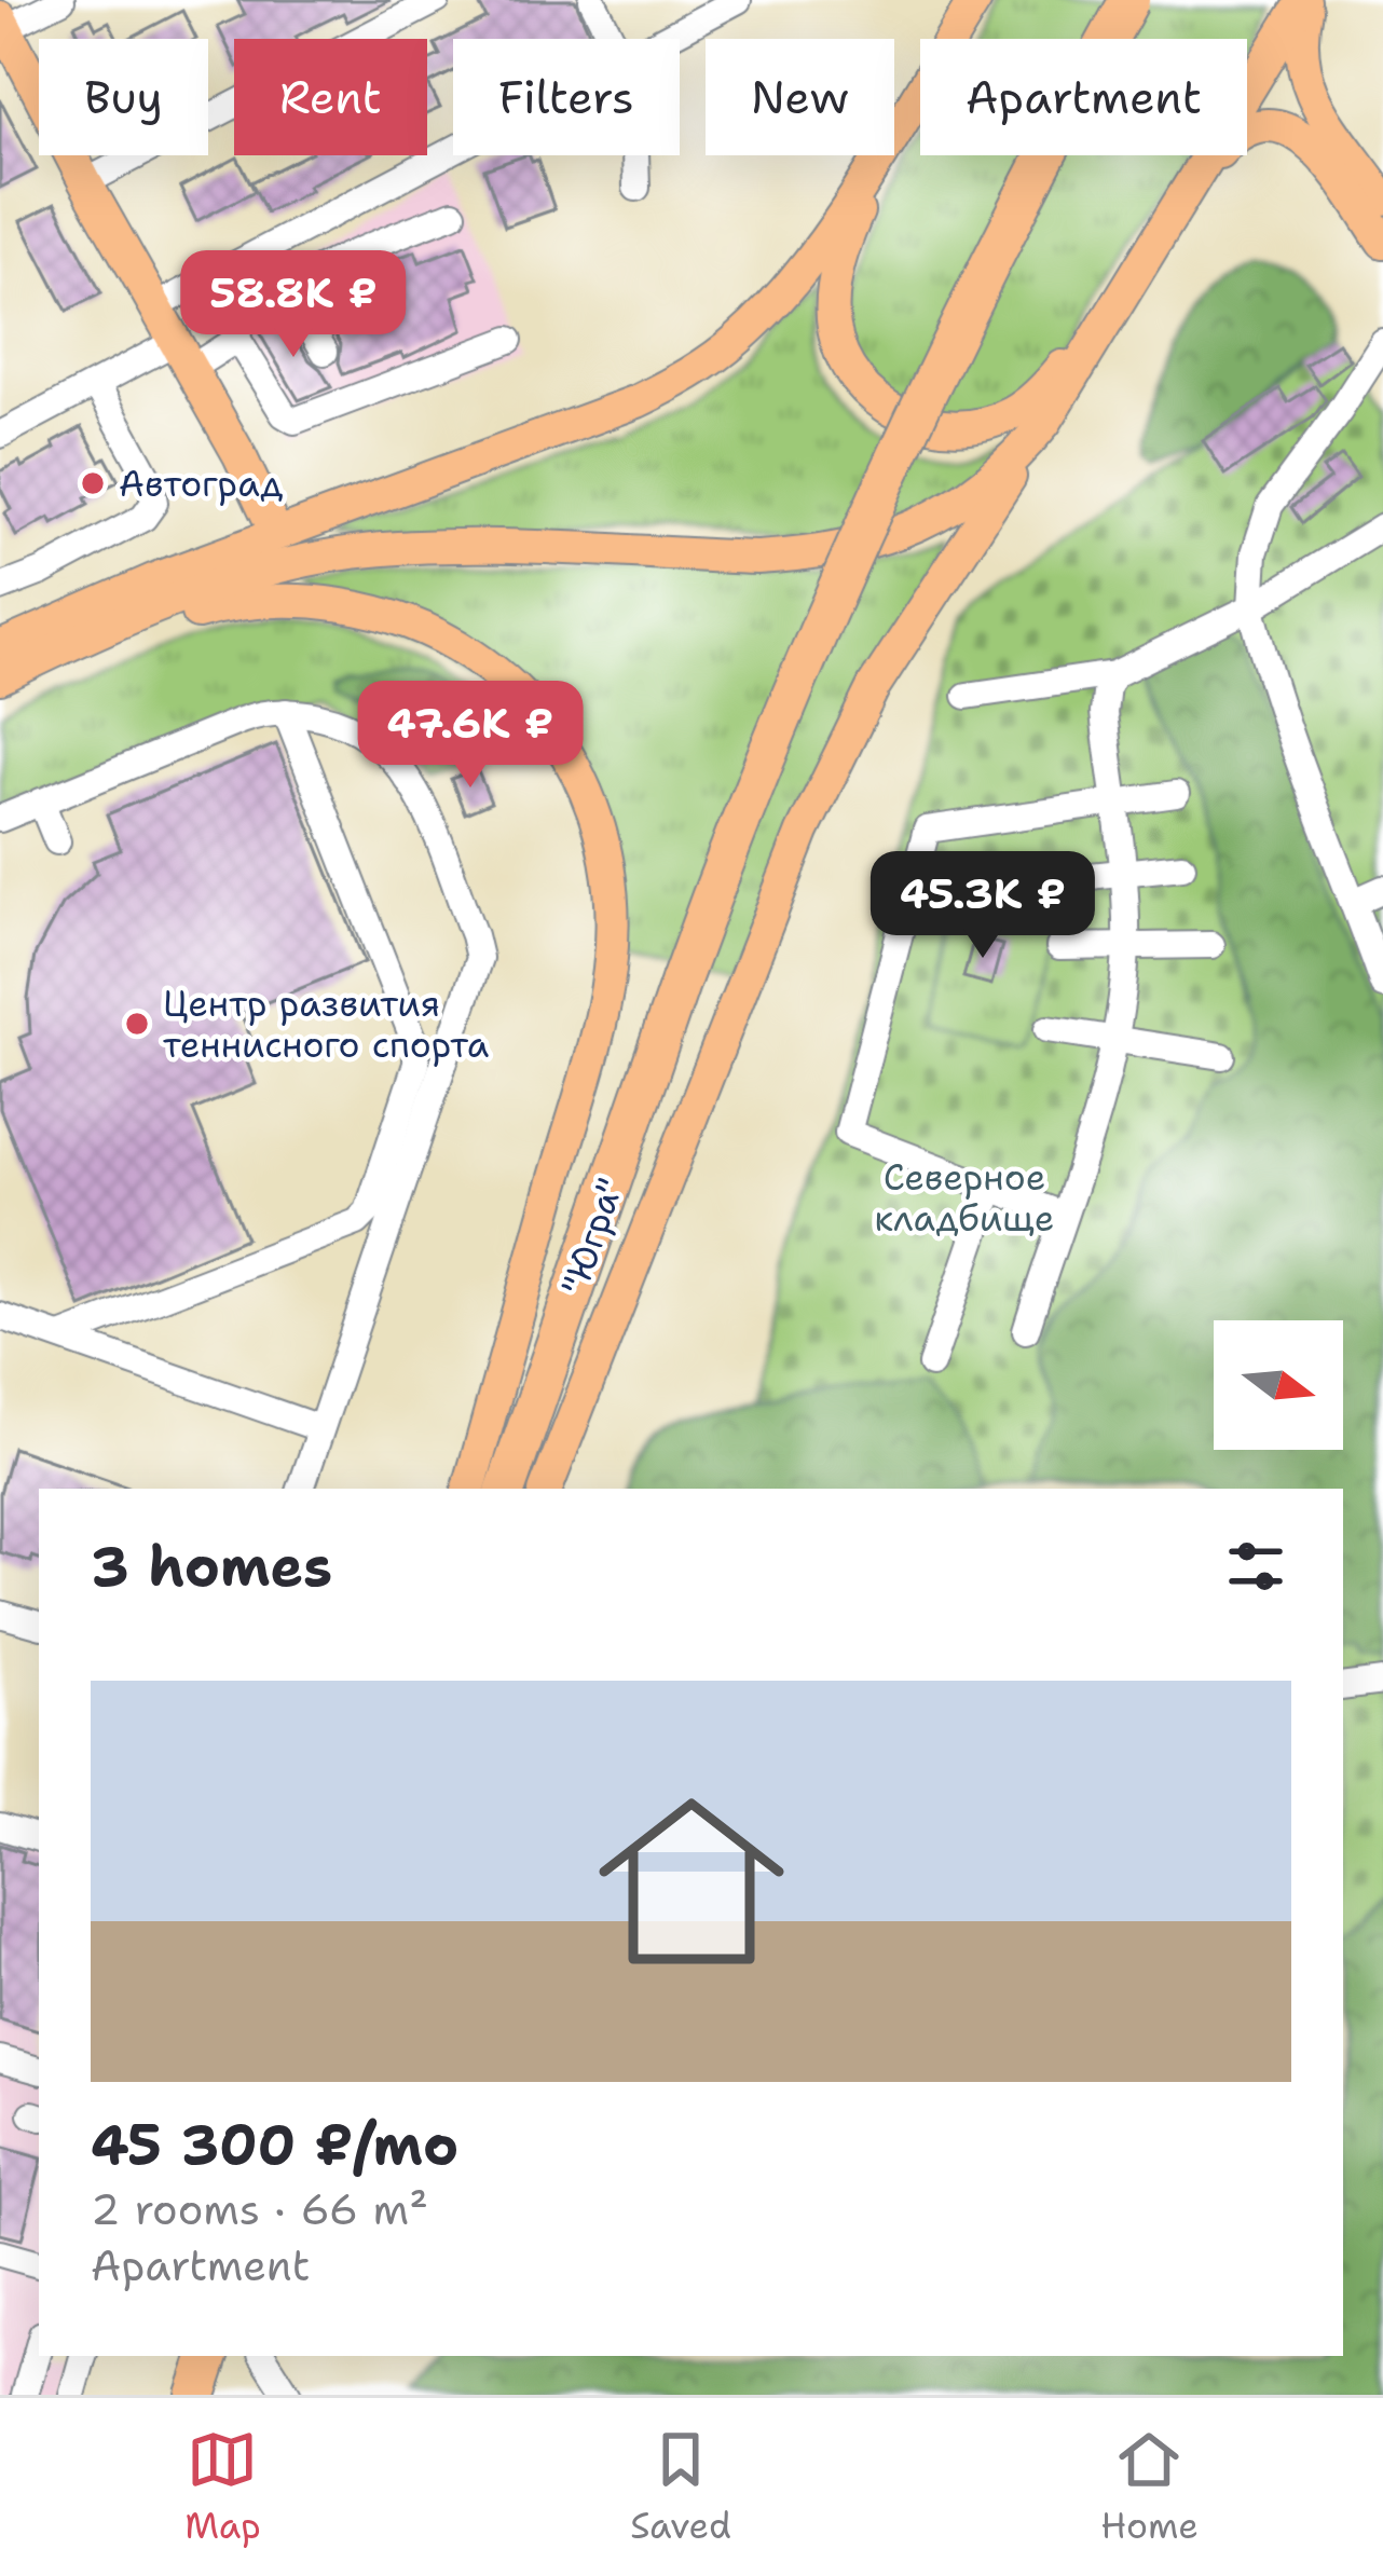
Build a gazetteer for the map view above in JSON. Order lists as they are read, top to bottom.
{
  "streets": {
    "highway": ["\"Югра\""]
  },
  "parks": ["Северное кладбище"],
  "places": ["Автоград", "Центр развития теннисного спорта"],
  "north": "right",
  "page": {
    "chip": [
      "Buy",
      "Rent",
      "Filters",
      "New",
      "Apartment"
    ],
    "price": ["58.8K ₽", "47.6K ₽", "45.3K ₽"],
    "heading": "3 homes",
    "list": [
      {
        "name": "45 300 ₽/mo",
        "note": "2 rooms · 66 m² · Apartment"
      }
    ],
    "tabs": ["Map", "Saved", "Home"]
  }
}
